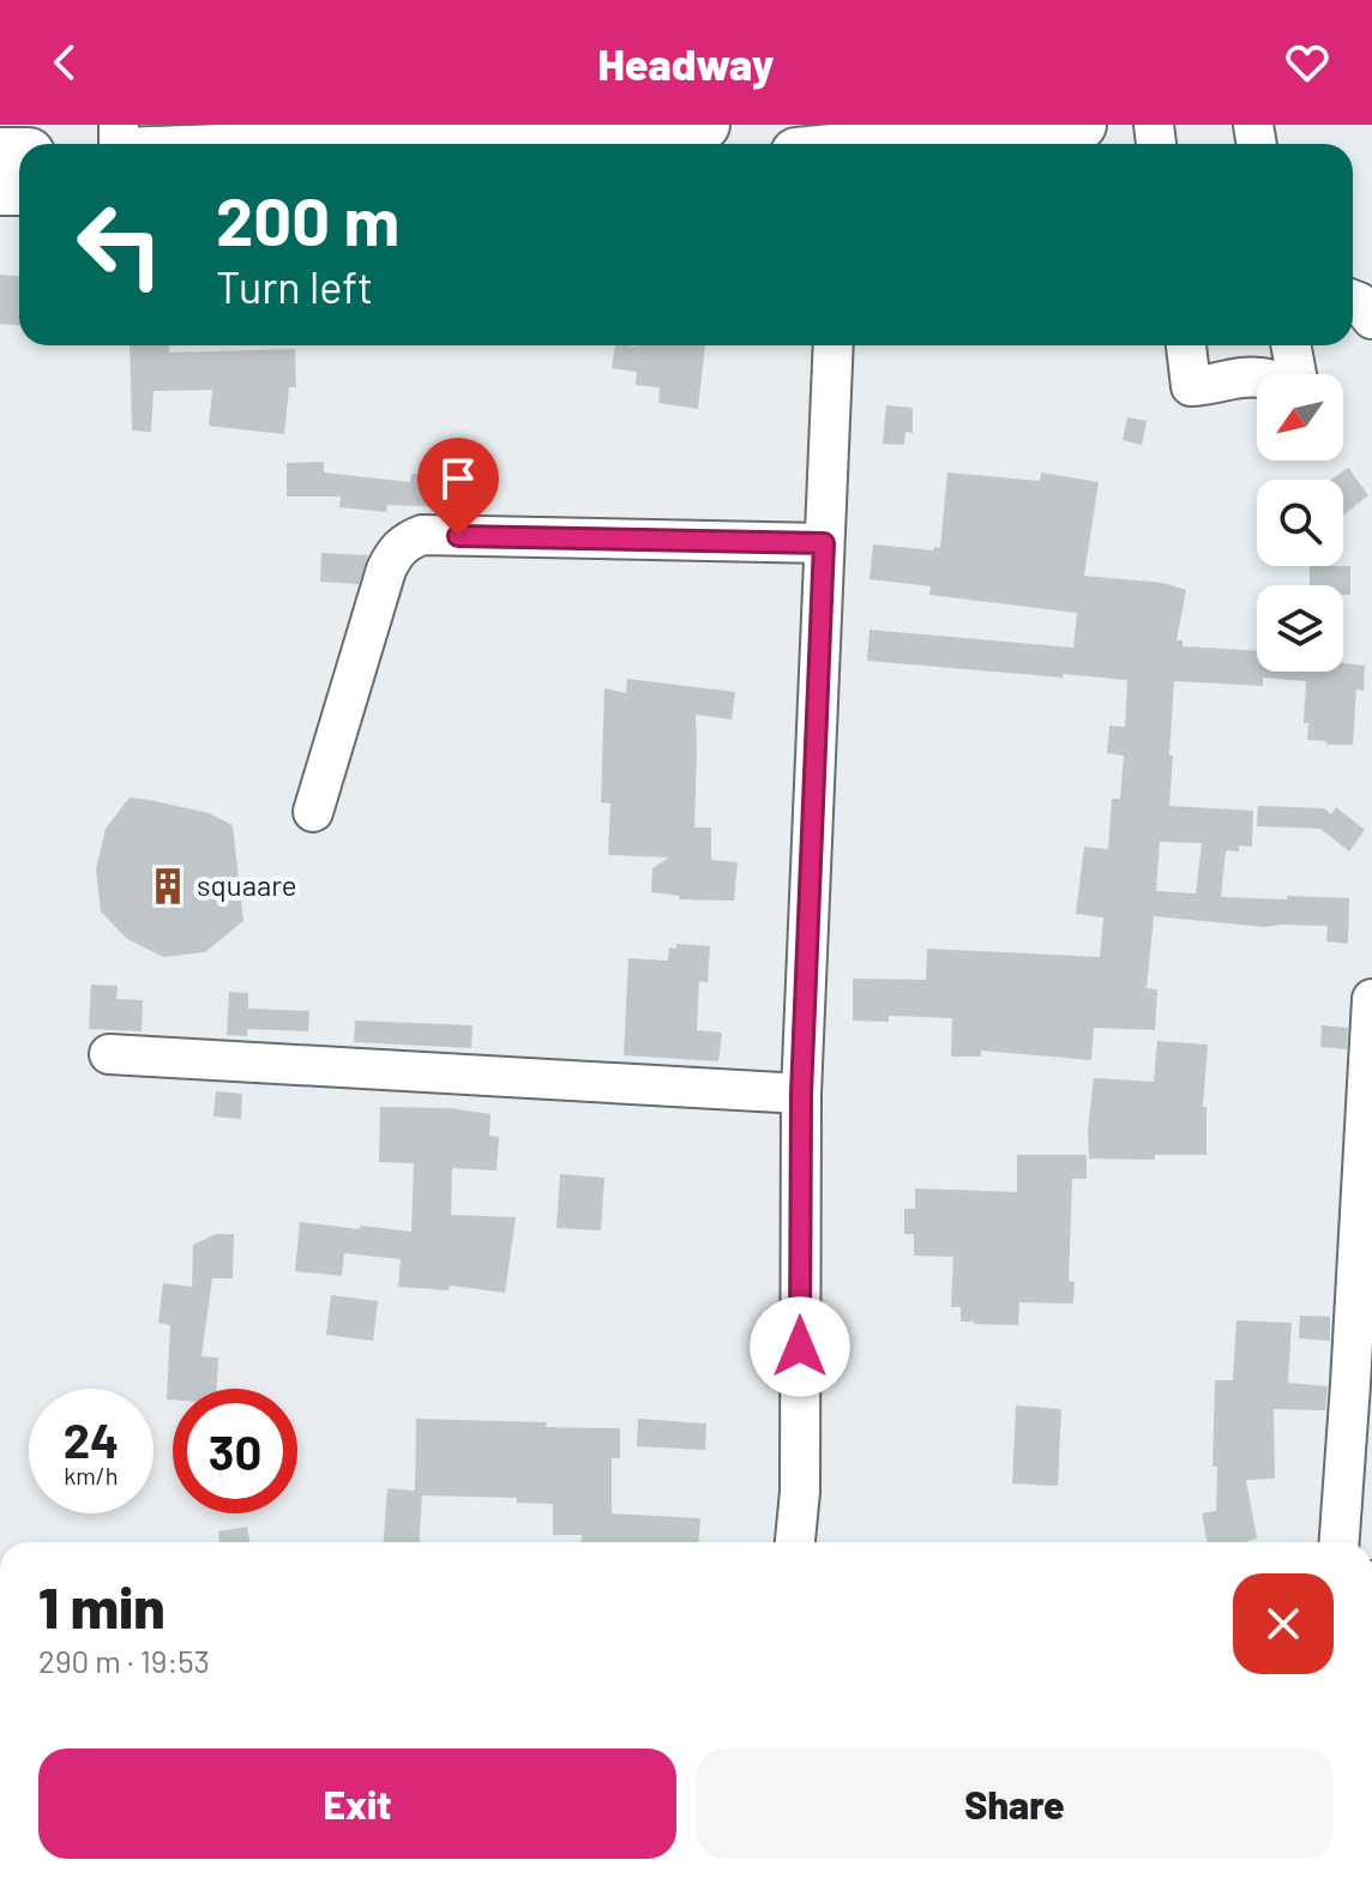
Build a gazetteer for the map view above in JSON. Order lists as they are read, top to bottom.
{
  "places": {
    "building": ["squaare"]
  },
  "north": "bottom left",
  "page": {
    "header": "Headway",
    "turn": ["200 m", "Turn left"],
    "speed": "24 km/h",
    "limit": "30",
    "heading": ["1 min", "290 m · 19:53"],
    "buttons": ["Exit", "Share"]
  }
}
